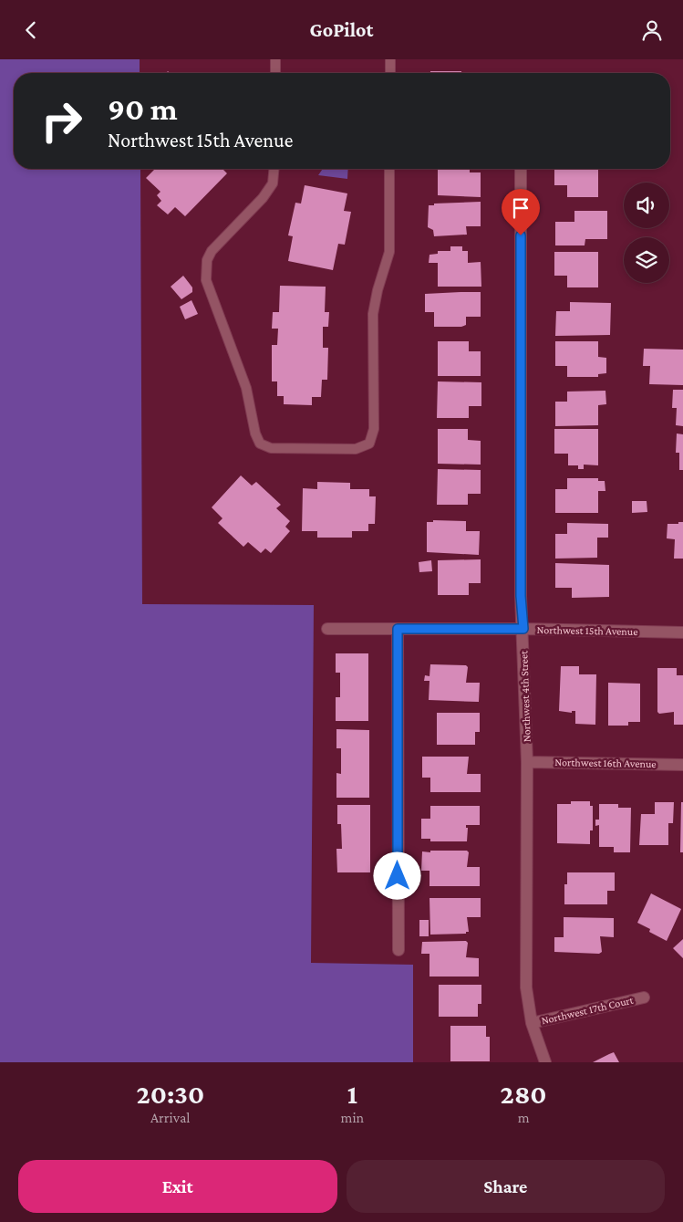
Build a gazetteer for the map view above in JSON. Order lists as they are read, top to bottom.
{
  "streets": {
    "street": [
      "Northwest 15th Avenue",
      "Northwest 4th Street",
      "Northwest 16th Avenue",
      "Northwest 17th Court"
    ]
  },
  "crossings": [
    ["Northwest 15th Avenue", "Northwest 4th Street"],
    ["Northwest 4th Street", "Northwest 16th Avenue"],
    ["Northwest 4th Street", "Northwest 17th Court"]
  ],
  "page": {
    "header": "GoPilot",
    "turn": ["90 m", "Northwest 15th Avenue"],
    "eta": [
      "20:30",
      "Arrival",
      "1",
      "min",
      "280",
      "m"
    ],
    "buttons": ["Exit", "Share"]
  }
}
